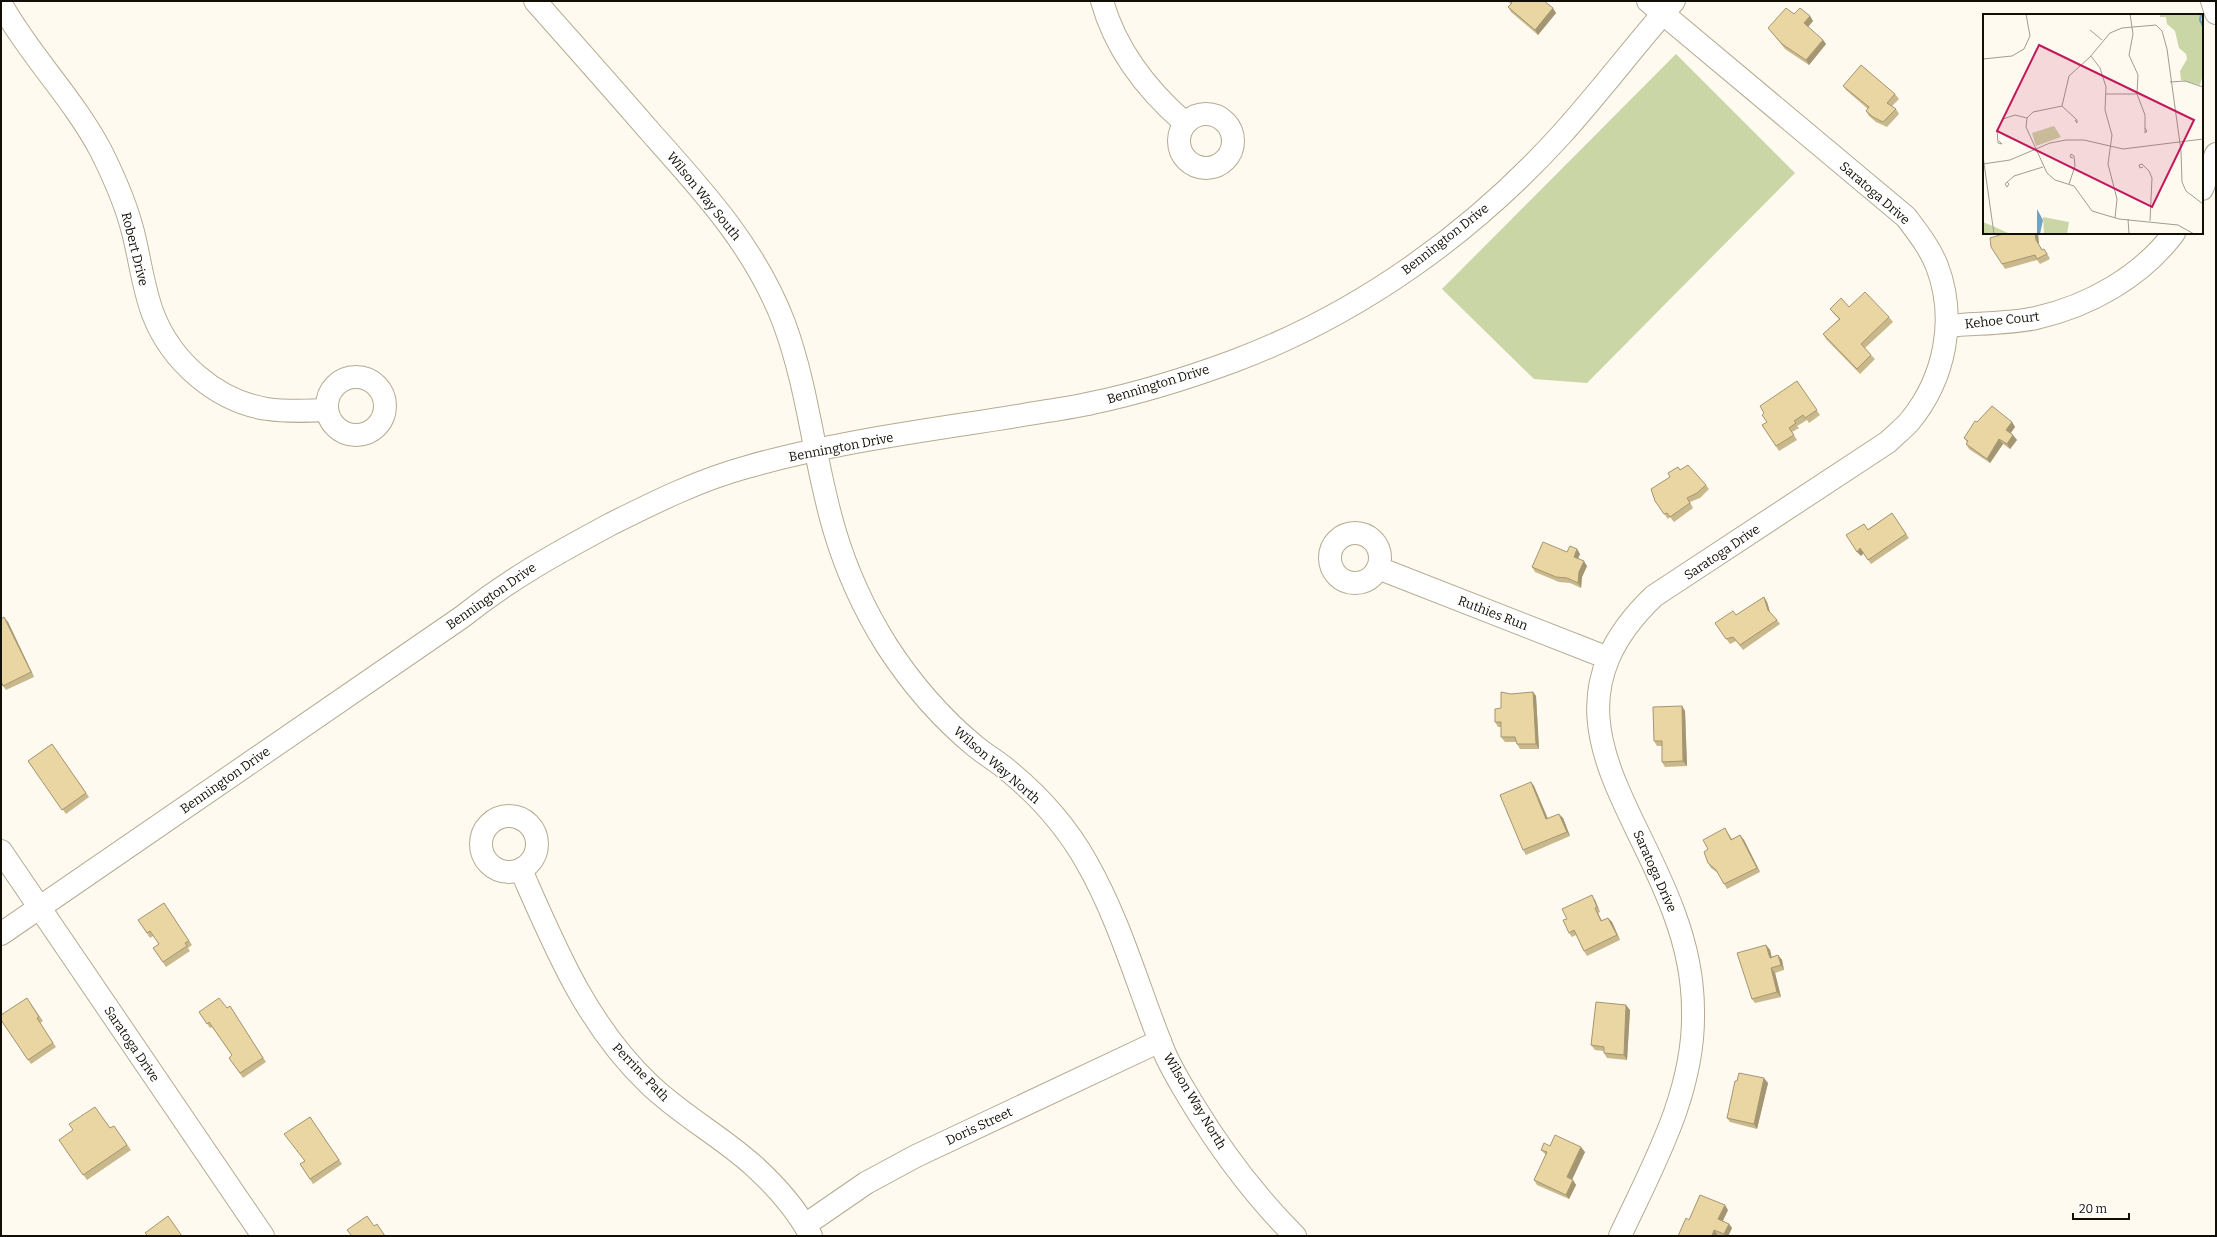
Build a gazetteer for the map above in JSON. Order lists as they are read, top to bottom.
{
  "streets": {
    "street": [
      "Saratoga Drive",
      "Wilson Way South",
      "Bennington Drive",
      "Robert Drive",
      "Kehoe Court",
      "Ruthies Run",
      "Wilson Way North",
      "Perrine Path",
      "Doris Street"
    ]
  },
  "crossings": [
    ["Saratoga Drive", "Bennington Drive"],
    ["Saratoga Drive", "Kehoe Court"],
    ["Saratoga Drive", "Ruthies Run"],
    ["Wilson Way South", "Bennington Drive"],
    ["Wilson Way South", "Wilson Way North"],
    ["Bennington Drive", "Wilson Way North"],
    ["Wilson Way North", "Doris Street"],
    ["Perrine Path", "Doris Street"]
  ],
  "scale_bar": "20 m"
}
